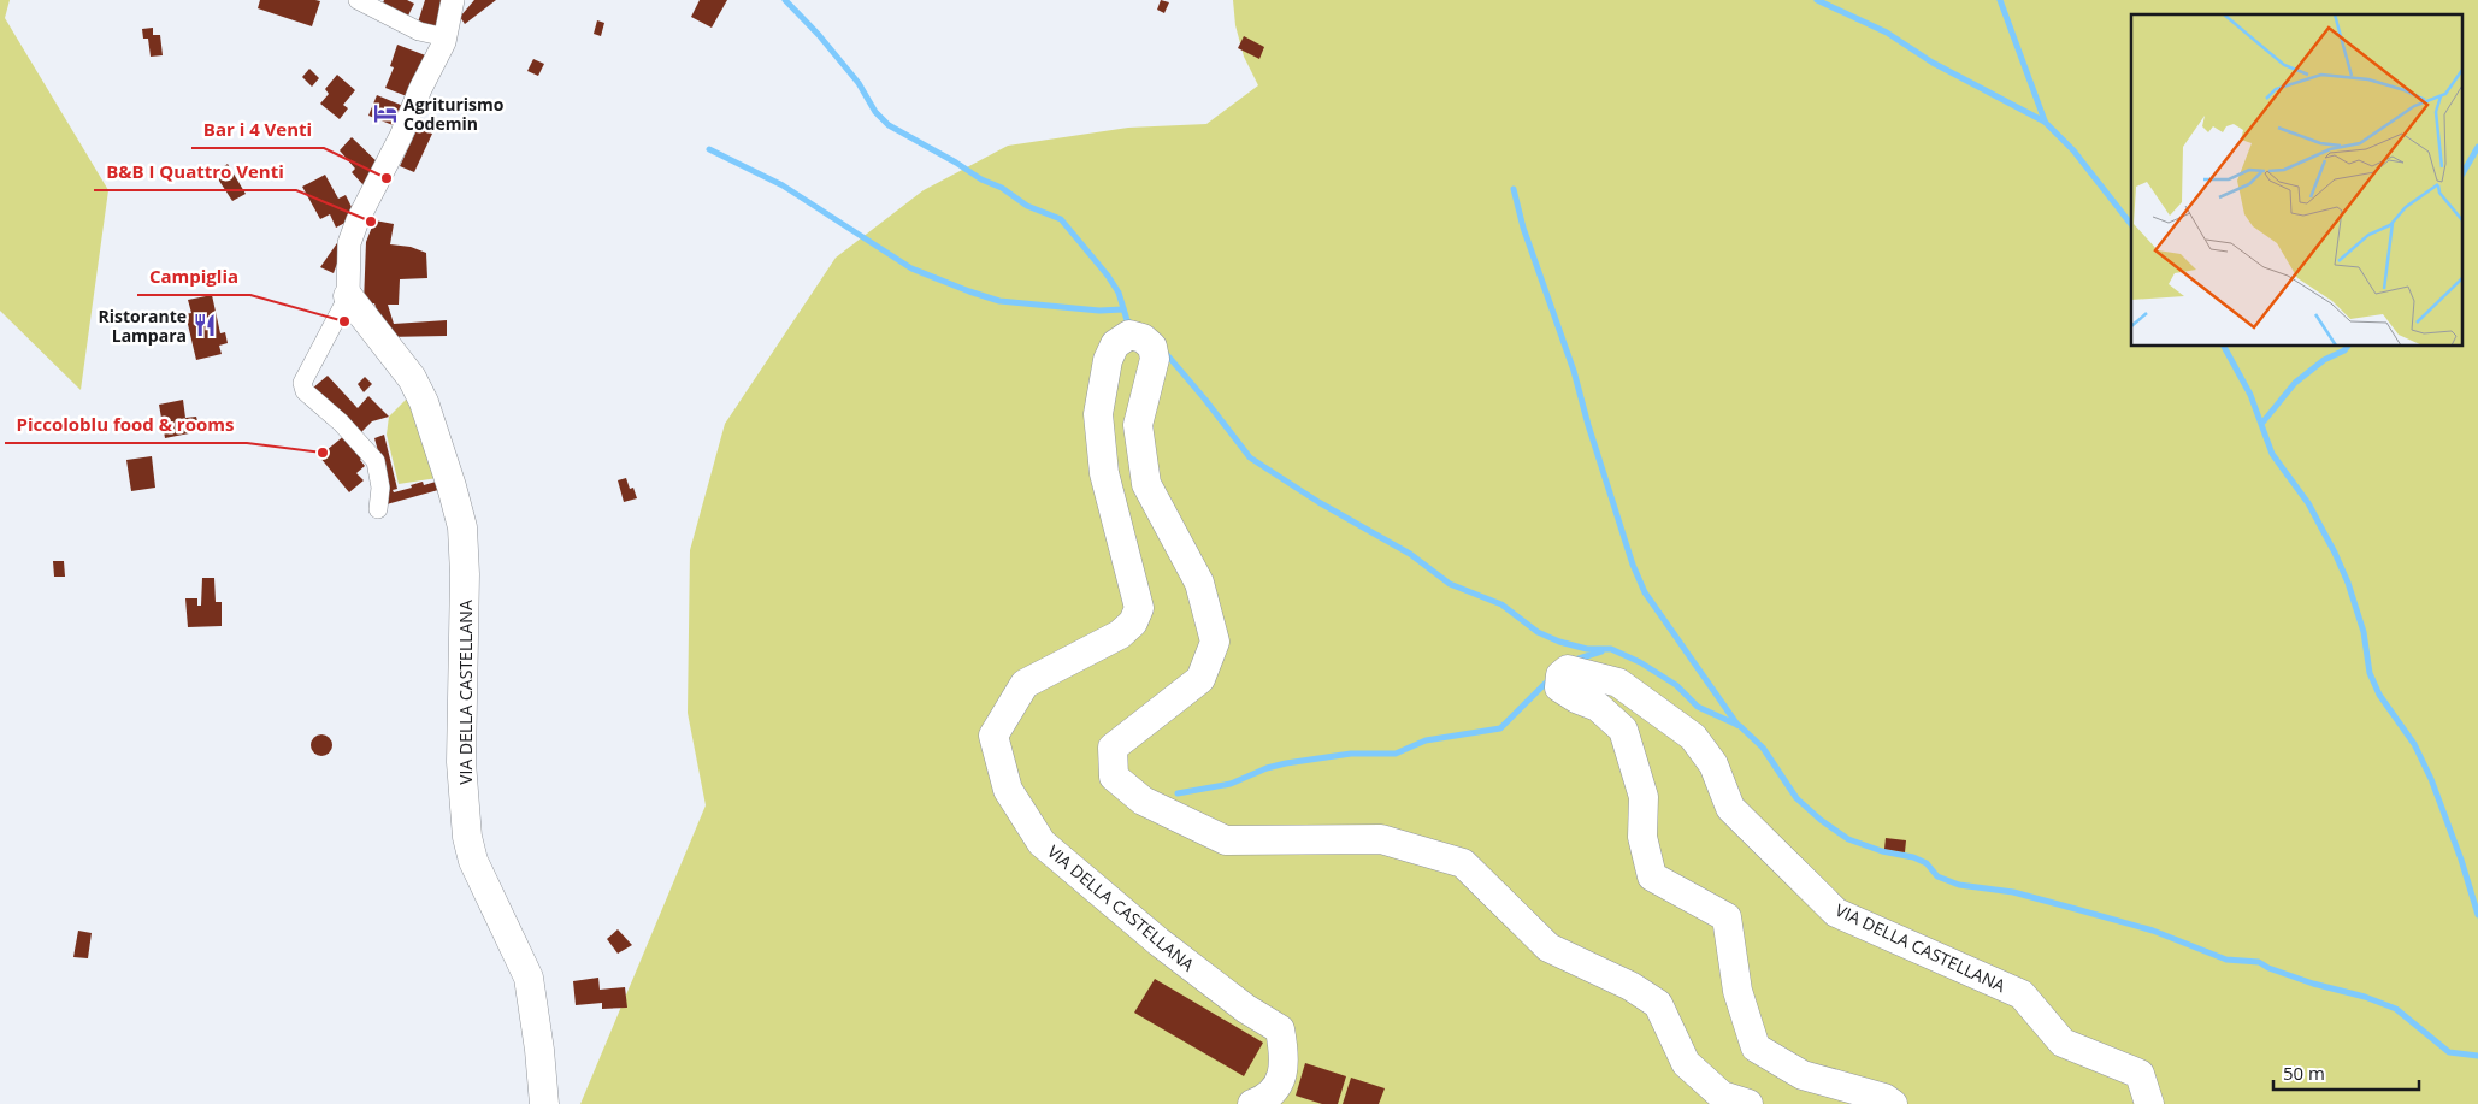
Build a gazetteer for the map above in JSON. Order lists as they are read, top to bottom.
{
  "streets": {
    "street": ["VIA DELLA CASTELLANA"]
  },
  "places": {
    "hotel": ["Agriturismo Codemin"],
    "other": [
      "Bar i 4 Venti",
      "B&B I Quattro Venti",
      "Campiglia",
      "Piccoloblu food & rooms"
    ],
    "restaurant": ["Ristorante Lampara"]
  },
  "scale_bar": "50 m"
}
